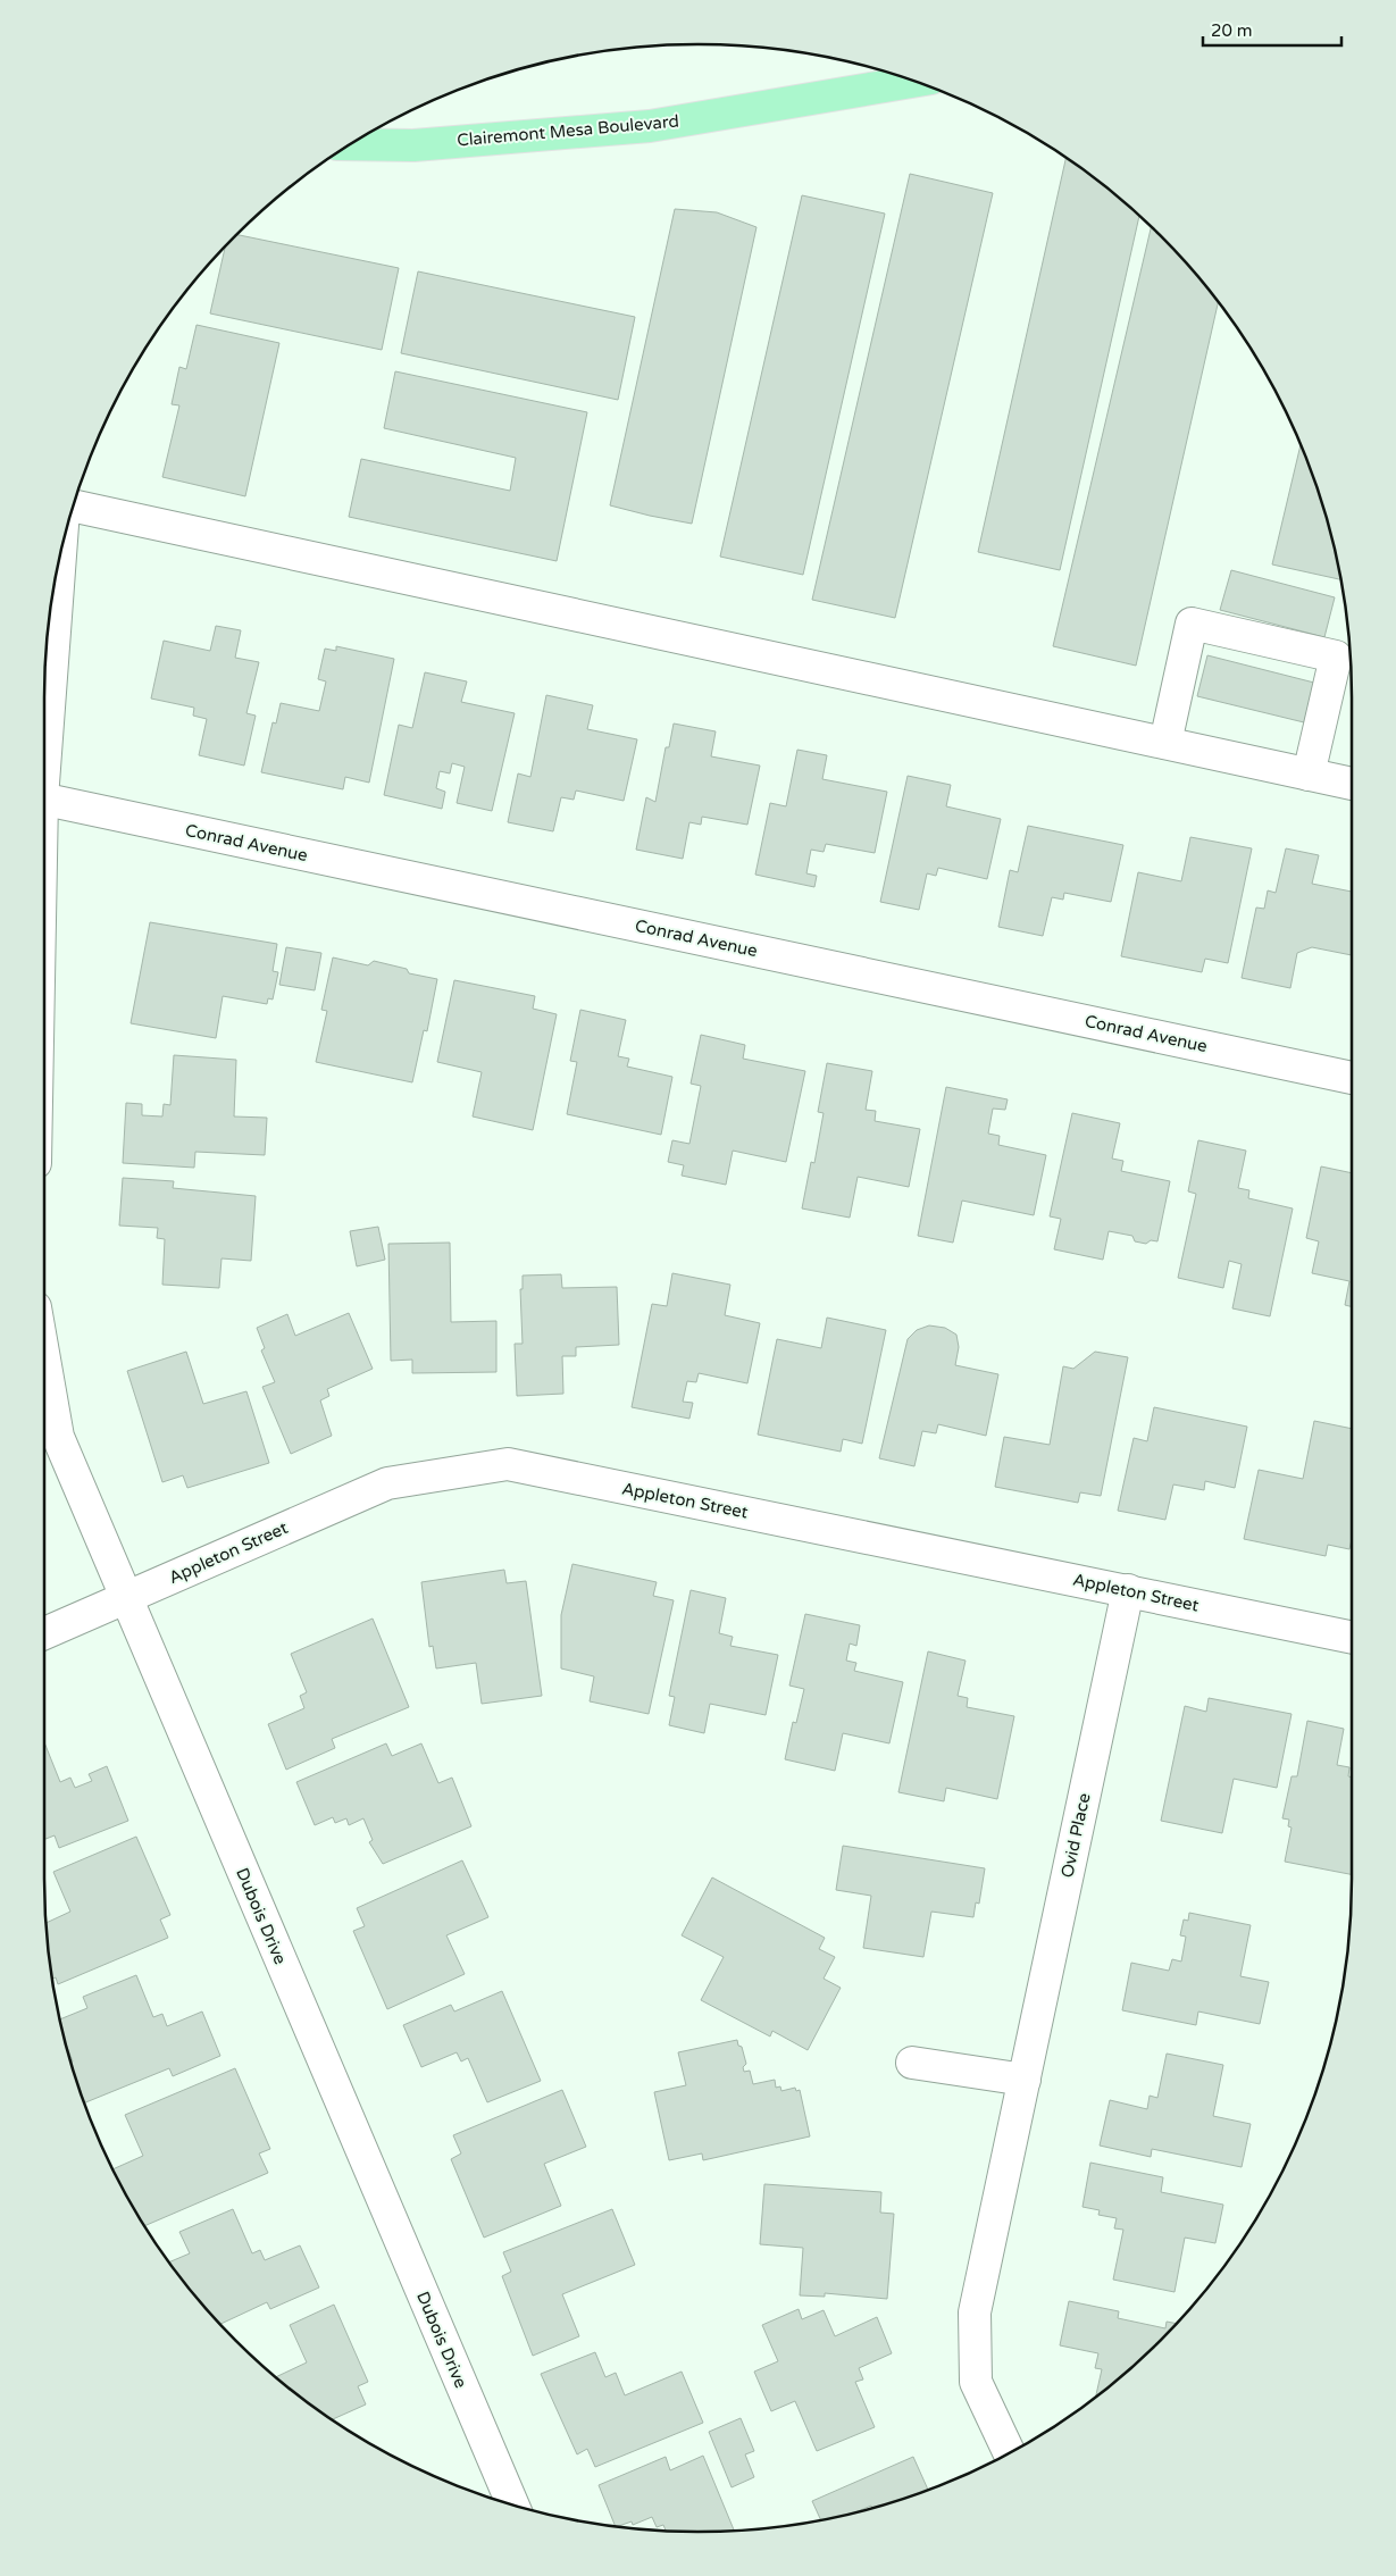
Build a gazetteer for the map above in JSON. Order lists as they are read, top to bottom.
{
  "streets": {
    "main road": ["Clairemont Mesa Boulevard"],
    "street": [
      "Conrad Avenue",
      "Appleton Street",
      "Ovid Place",
      "Dubois Drive"
    ]
  },
  "crossings": [
    ["Appleton Street", "Ovid Place"],
    ["Appleton Street", "Dubois Drive"]
  ],
  "scale_bar": "20 m"
}
